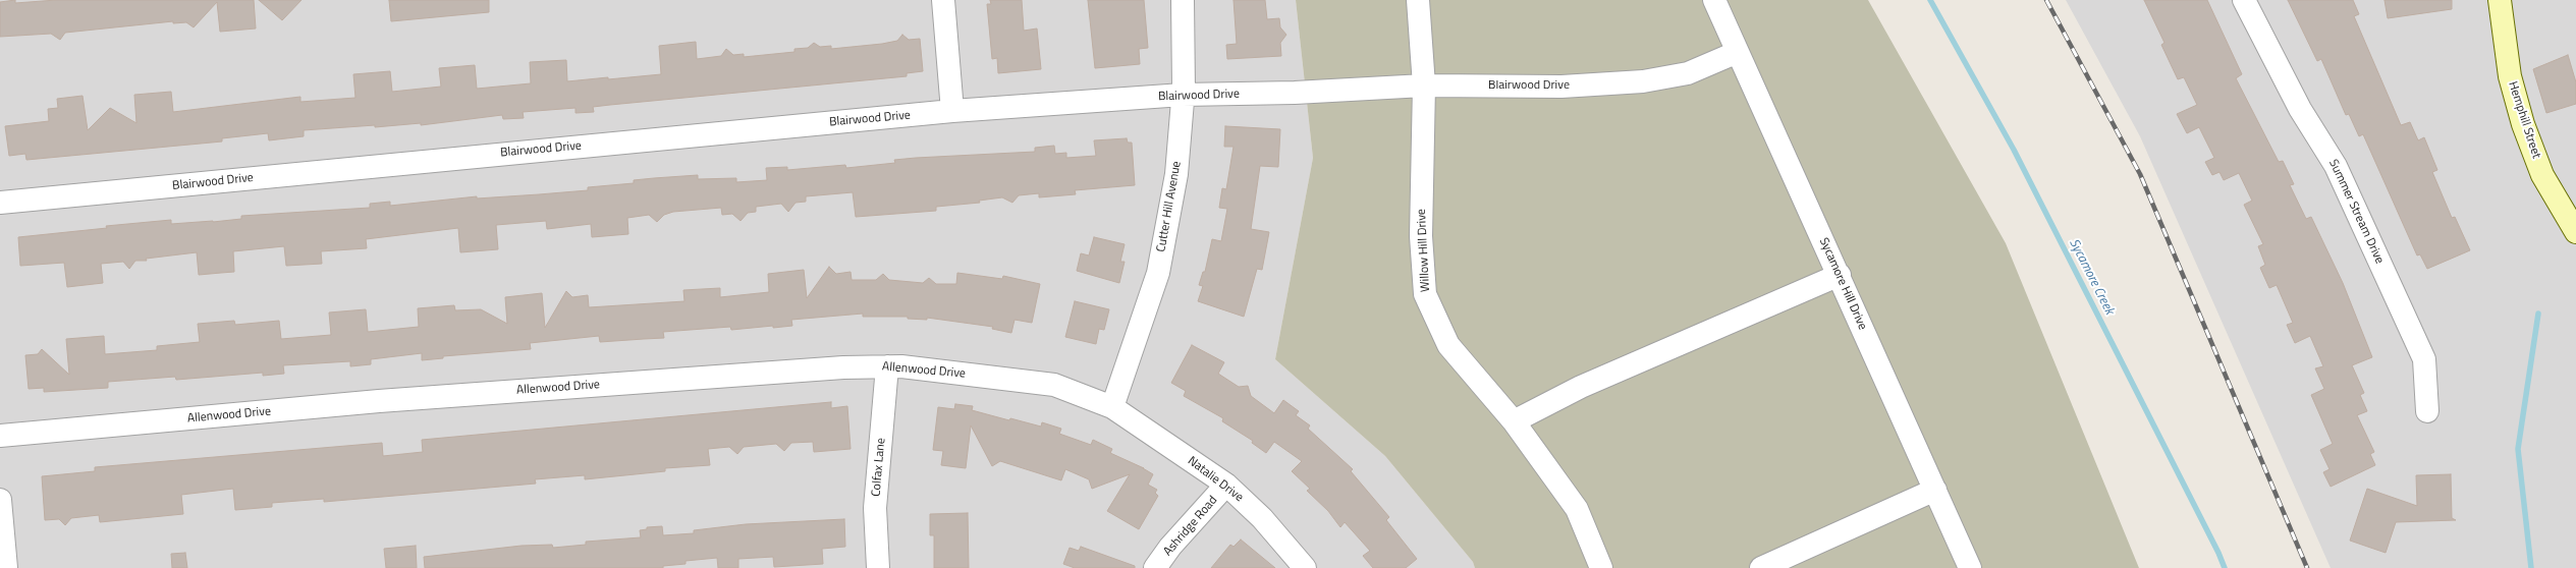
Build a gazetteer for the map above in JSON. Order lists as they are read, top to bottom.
{
  "streets": {
    "street": [
      "Blairwood Drive",
      "Hemphill Street",
      "Cutter Hill Avenue",
      "Summer Stream Drive",
      "Willow Hill Drive",
      "Sycamore Hill Drive",
      "Allenwood Drive",
      "Colfax Lane",
      "Natalie Drive",
      "Ashridge Road"
    ]
  },
  "crossings": [
    ["Blairwood Drive", "Cutter Hill Avenue"],
    ["Blairwood Drive", "Willow Hill Drive"],
    ["Blairwood Drive", "Sycamore Hill Drive"],
    ["Cutter Hill Avenue", "Allenwood Drive"],
    ["Cutter Hill Avenue", "Natalie Drive"],
    ["Allenwood Drive", "Colfax Lane"],
    ["Allenwood Drive", "Natalie Drive"],
    ["Natalie Drive", "Ashridge Road"]
  ],
  "water": ["Sycamore Creek"]
}
